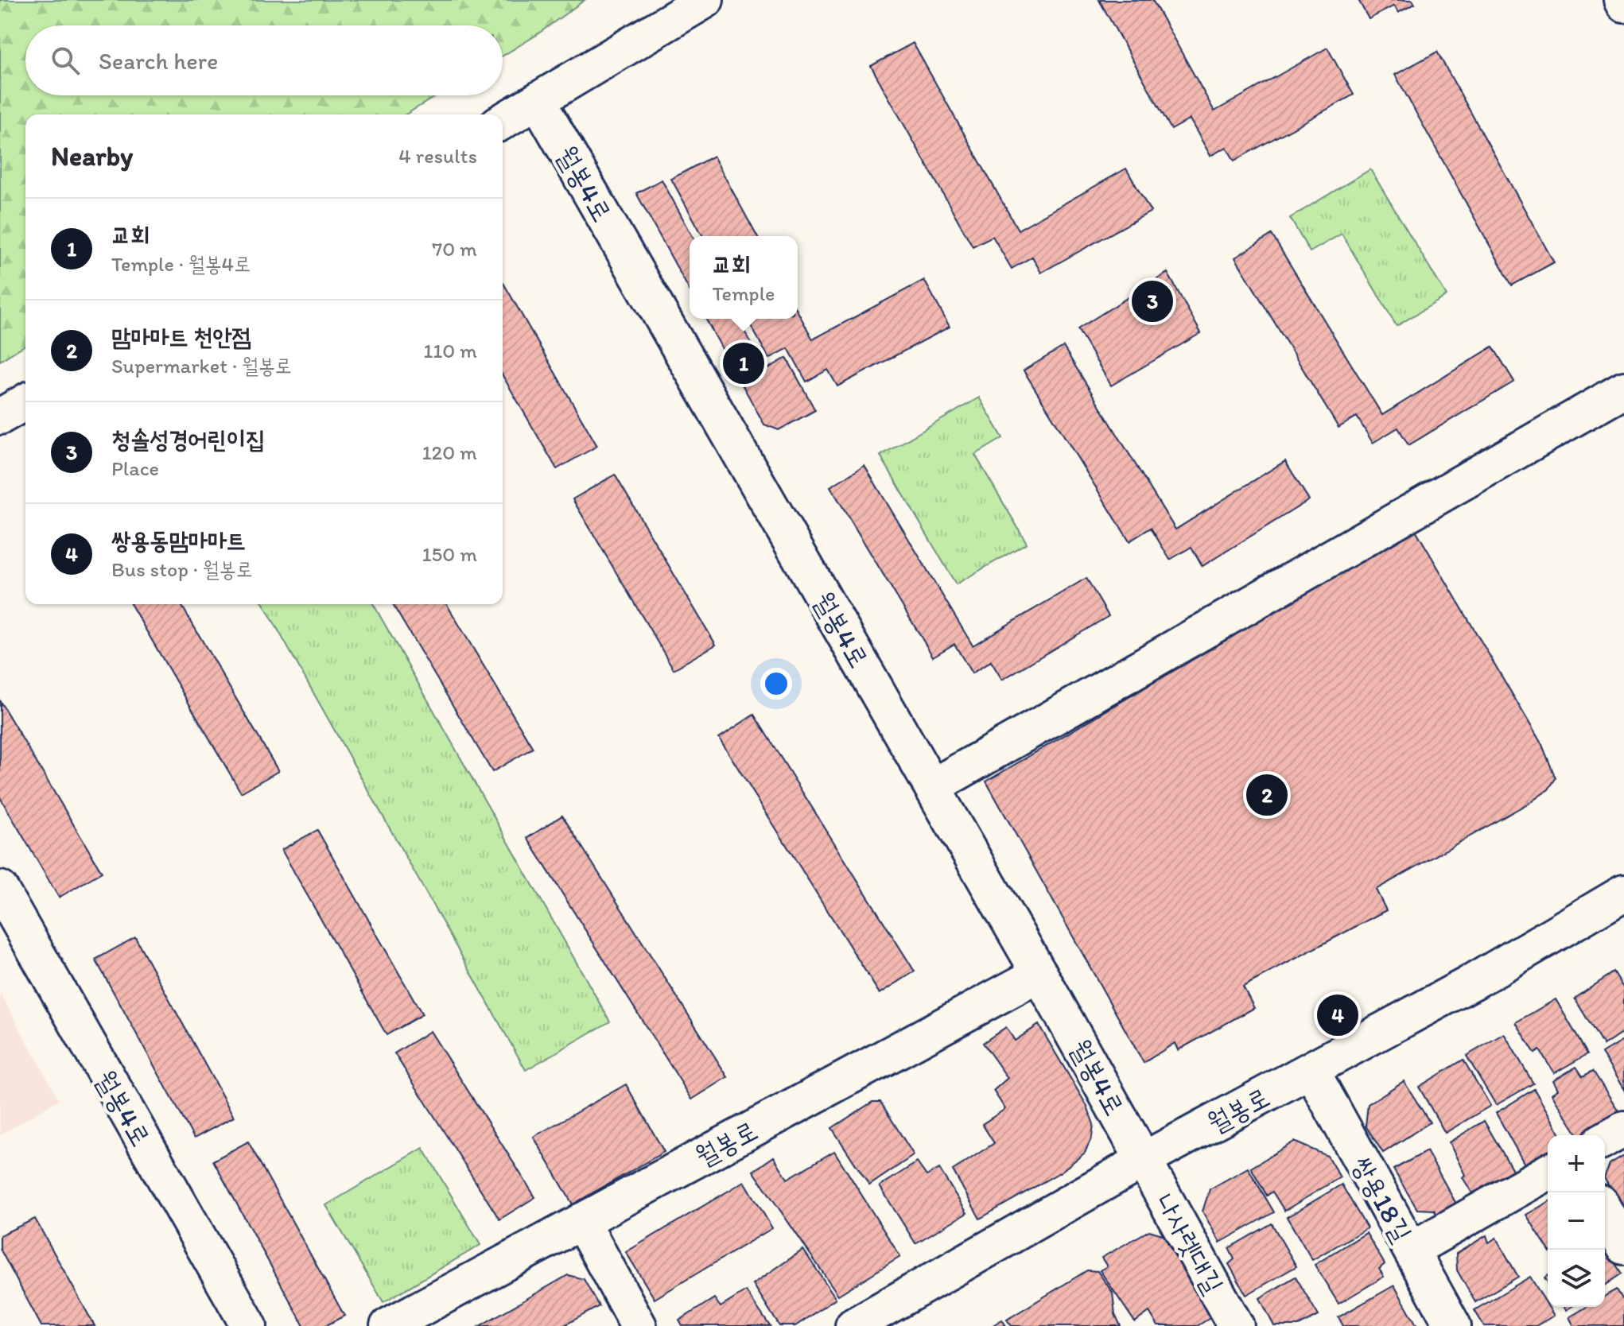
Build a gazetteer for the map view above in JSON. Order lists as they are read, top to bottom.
{
  "streets": {
    "street": [
      "월봉4로",
      "월봉로",
      "쌍용18길",
      "나사렛대길"
    ]
  },
  "crossings": [
    ["월봉4로", "월봉로"],
    ["월봉4로", "나사렛대길"],
    ["월봉로", "쌍용18길"],
    ["월봉로", "나사렛대길"]
  ],
  "page": {
    "search": "Search here",
    "heading": ["Nearby", "4 results"],
    "list": [
      {
        "mark": "1",
        "name": "교회",
        "note": "Temple · 월봉4로",
        "value": "70 m"
      },
      {
        "mark": "2",
        "name": "맘마마트 천안점",
        "note": "Supermarket · 월봉로",
        "value": "110 m"
      },
      {
        "mark": "3",
        "name": "청솔성경어린이집",
        "note": "Place",
        "value": "120 m"
      },
      {
        "mark": "4",
        "name": "쌍용동맘마마트",
        "note": "Bus stop · 월봉로",
        "value": "150 m"
      }
    ],
    "popup": ["교회", "Temple"],
    "pins": [
      "3",
      "1",
      "2",
      "4"
    ],
    "map_buttons": ["+", "−"]
  }
}
